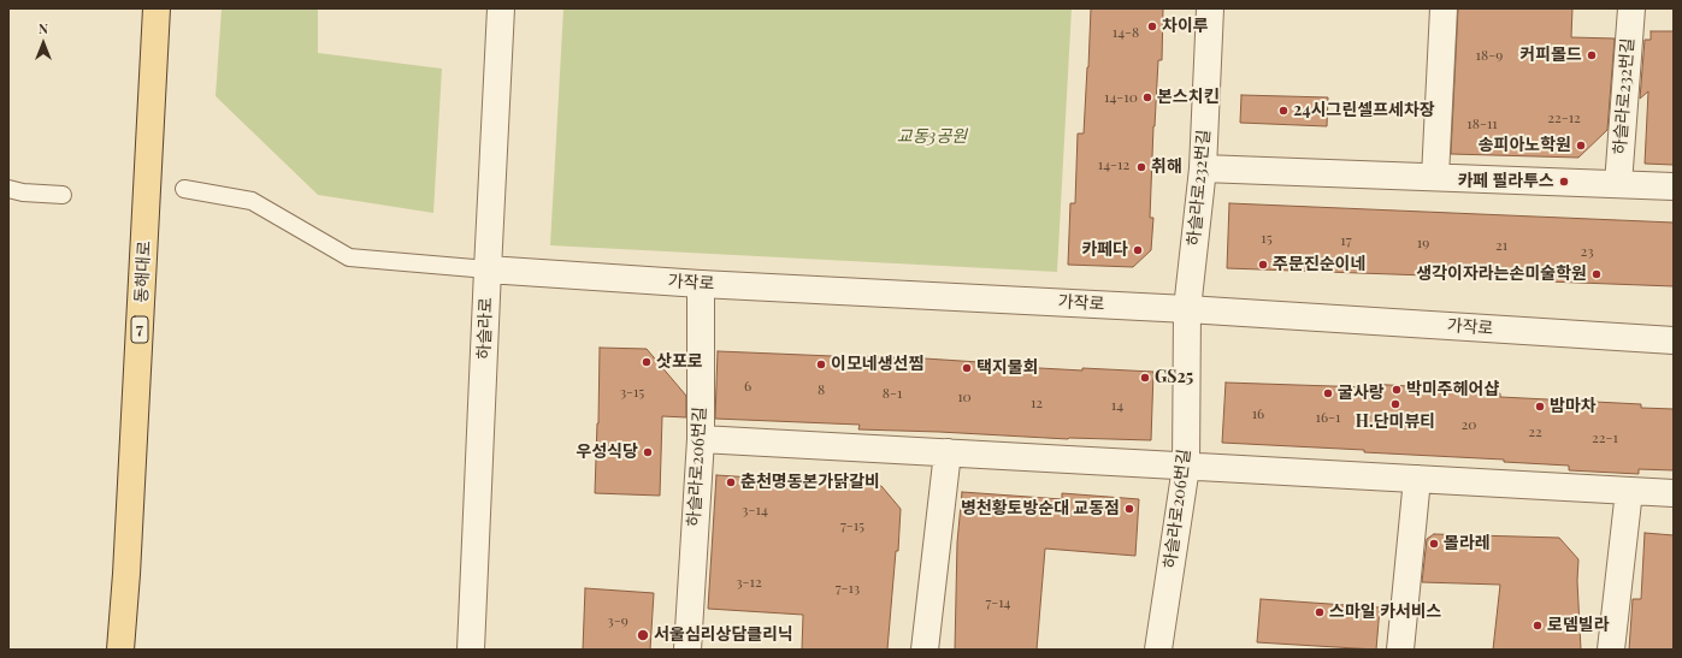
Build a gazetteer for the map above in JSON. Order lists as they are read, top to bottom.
{
  "streets": {
    "main road": ["동해대로", "7"],
    "street": [
      "하슬라로232번길",
      "가작로",
      "하슬라로",
      "하슬라로206번길"
    ]
  },
  "crossings": [
    ["하슬라로232번길", "가작로"],
    ["하슬라로232번길", "하슬라로206번길"],
    ["가작로", "하슬라로"],
    ["가작로", "하슬라로206번길"]
  ],
  "parks": ["교동3공원"],
  "places": [
    "차이루",
    "커피볼드",
    "본스치킨",
    "24시그린셀프세차장",
    "송피아노학원",
    "취해",
    "카페 필라투스",
    "카페다",
    "주문진순이네",
    "생각이자라는손미술학원",
    "삿포로",
    "이모네생선찜",
    "택지물회",
    "GS25",
    "박미주헤어샵",
    "굴사랑",
    "H.단미뷰티",
    "밤마차",
    "우성식당",
    "춘천명동본가닭갈비",
    "병천황토방순대 교동점",
    "볼라레",
    "스마일 카서비스",
    "로뎀빌라",
    "서울심리상담클리닉"
  ],
  "house_numbers": [
    "14-8",
    "18-9",
    "14-10",
    "22-12",
    "18-11",
    "14-12",
    "15",
    "17",
    "19",
    "21",
    "23",
    "6",
    "8",
    "3-15",
    "8-1",
    "10",
    "12",
    "14",
    "16",
    "16-1",
    "20",
    "22",
    "22-1",
    "3-14",
    "7-15",
    "3-12",
    "7-13",
    "7-14",
    "3-9"
  ],
  "north": "top"
}
